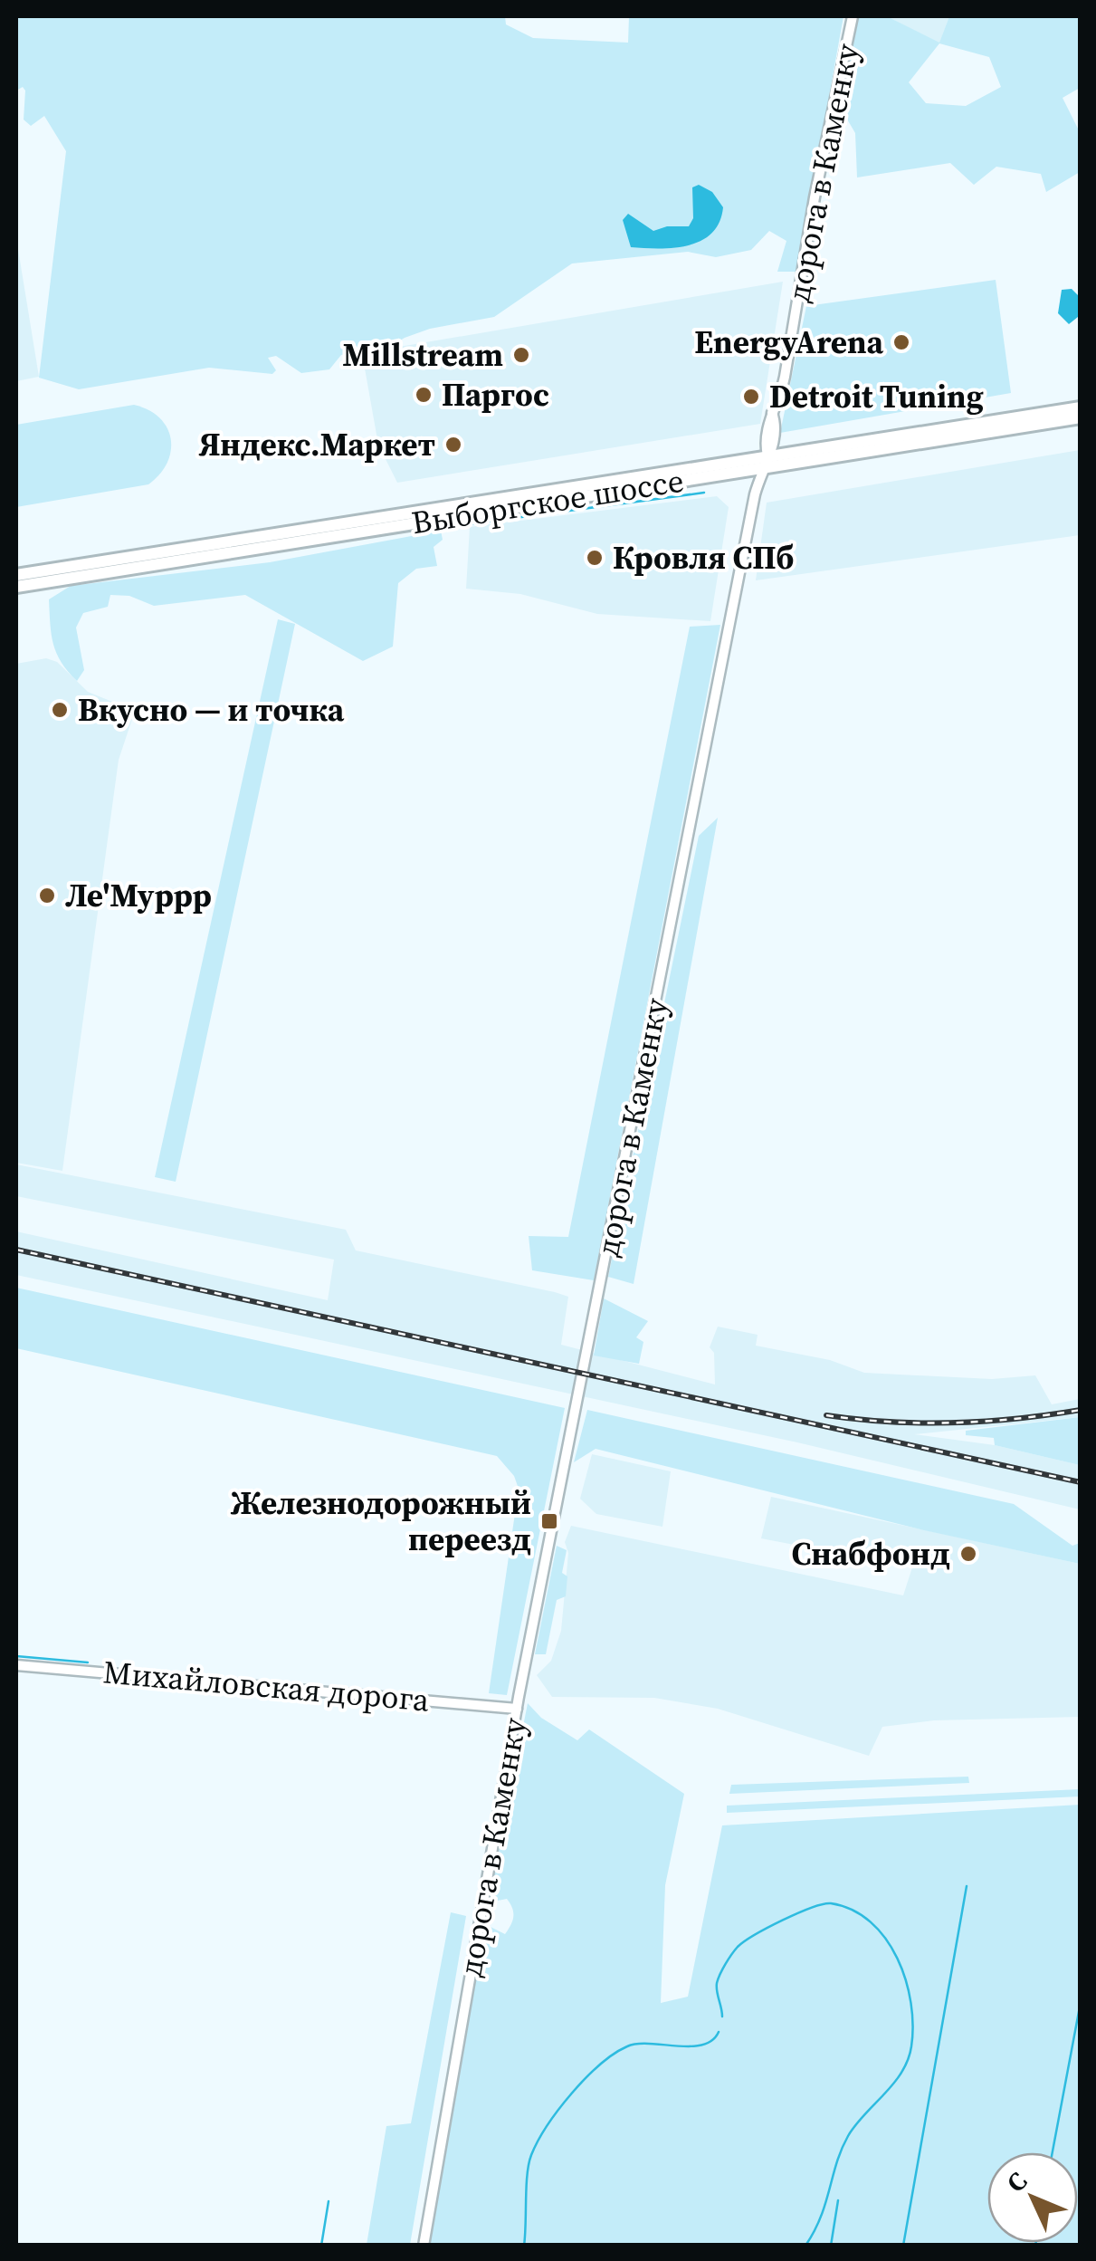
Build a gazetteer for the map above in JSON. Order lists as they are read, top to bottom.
{
  "streets": {
    "main road": ["Выборгское шоссе"],
    "street": ["дорога в Каменку", "Михайловская дорога"]
  },
  "crossings": [
    ["дорога в Каменку", "Выборгское шоссе"],
    ["дорога в Каменку", "Михайловская дорога"]
  ],
  "places": {
    "other": [
      "EnergyArena",
      "Millstream",
      "Паргос",
      "Detroit Tuning",
      "Яндекс.Маркет",
      "Кровля СПб",
      "Вкусно — и точка",
      "Ле'Муррр",
      "Снабфонд"
    ],
    "transit": ["Железнодорожный переезд"]
  },
  "north": "top left"
}
